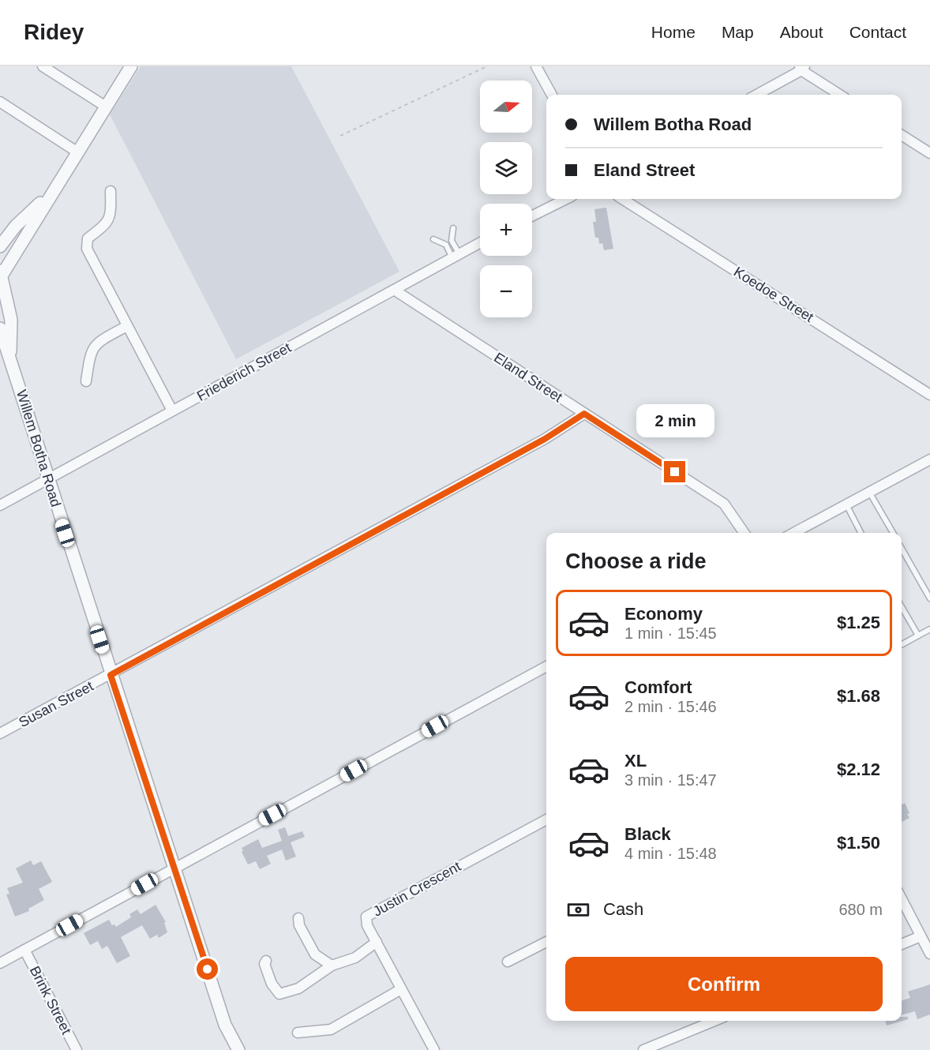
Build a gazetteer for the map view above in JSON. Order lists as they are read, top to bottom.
{
  "streets": {
    "street": [
      "Koedoe Street",
      "Friederich Street",
      "Eland Street",
      "Willem Botha Road",
      "Susan Street",
      "Justin Crescent",
      "Brink Street"
    ]
  },
  "crossings": [
    ["Friederich Street", "Eland Street"],
    ["Friederich Street", "Willem Botha Road"],
    ["Eland Street", "Susan Street"],
    ["Willem Botha Road", "Susan Street"]
  ],
  "north": "right",
  "page": {
    "header": "Ridey",
    "nav": [
      "Home",
      "Map",
      "About",
      "Contact"
    ],
    "map_buttons": ["+", "−"],
    "banner": ["Willem Botha Road", "Eland Street"],
    "bubble": "2 min",
    "heading": "Choose a ride",
    "list": [
      {
        "name": "Economy",
        "note": "1 min · 15:45",
        "value": "$1.25"
      },
      {
        "name": "Comfort",
        "note": "2 min · 15:46",
        "value": "$1.68"
      },
      {
        "name": "XL",
        "note": "3 min · 15:47",
        "value": "$2.12"
      },
      {
        "name": "Black",
        "note": "4 min · 15:48",
        "value": "$1.50"
      }
    ],
    "pay": ["Cash", "680 m"],
    "buttons": "Confirm"
  }
}
